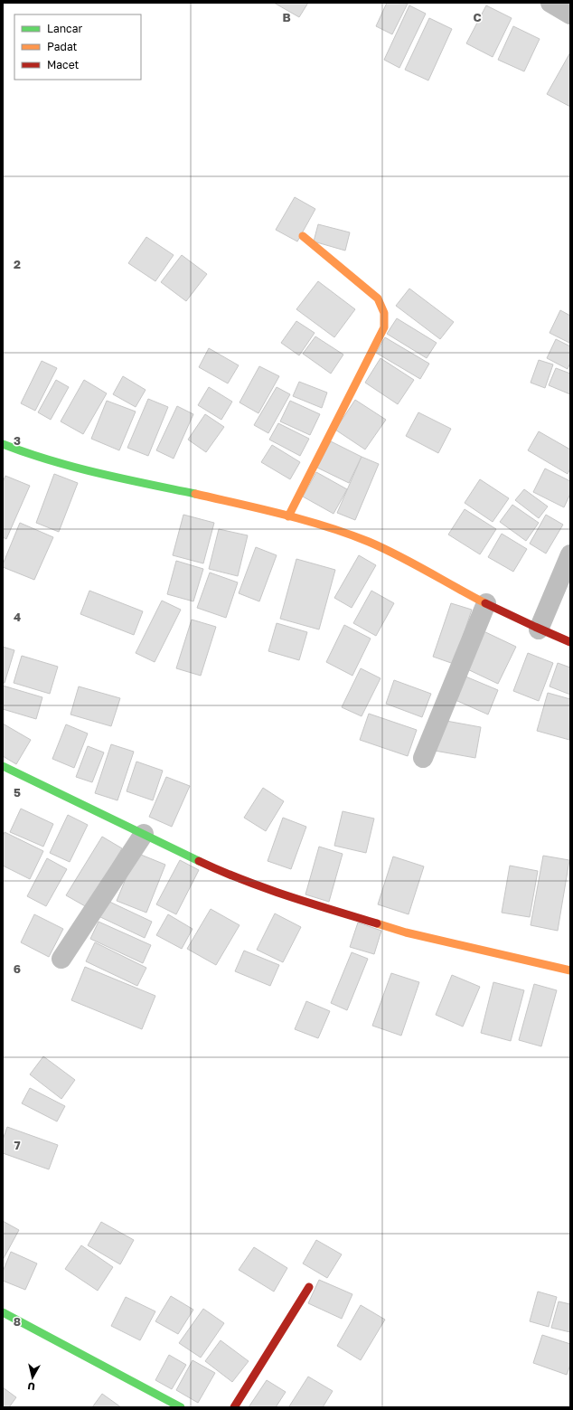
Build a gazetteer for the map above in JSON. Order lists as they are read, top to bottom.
{
  "legend": ["Lancar", "Padat", "Macet"],
  "north": "bottom",
  "grid": {
    "columns": ["B", "C"],
    "rows": [
      "2",
      "3",
      "4",
      "5",
      "6",
      "7",
      "8"
    ]
  }
}
